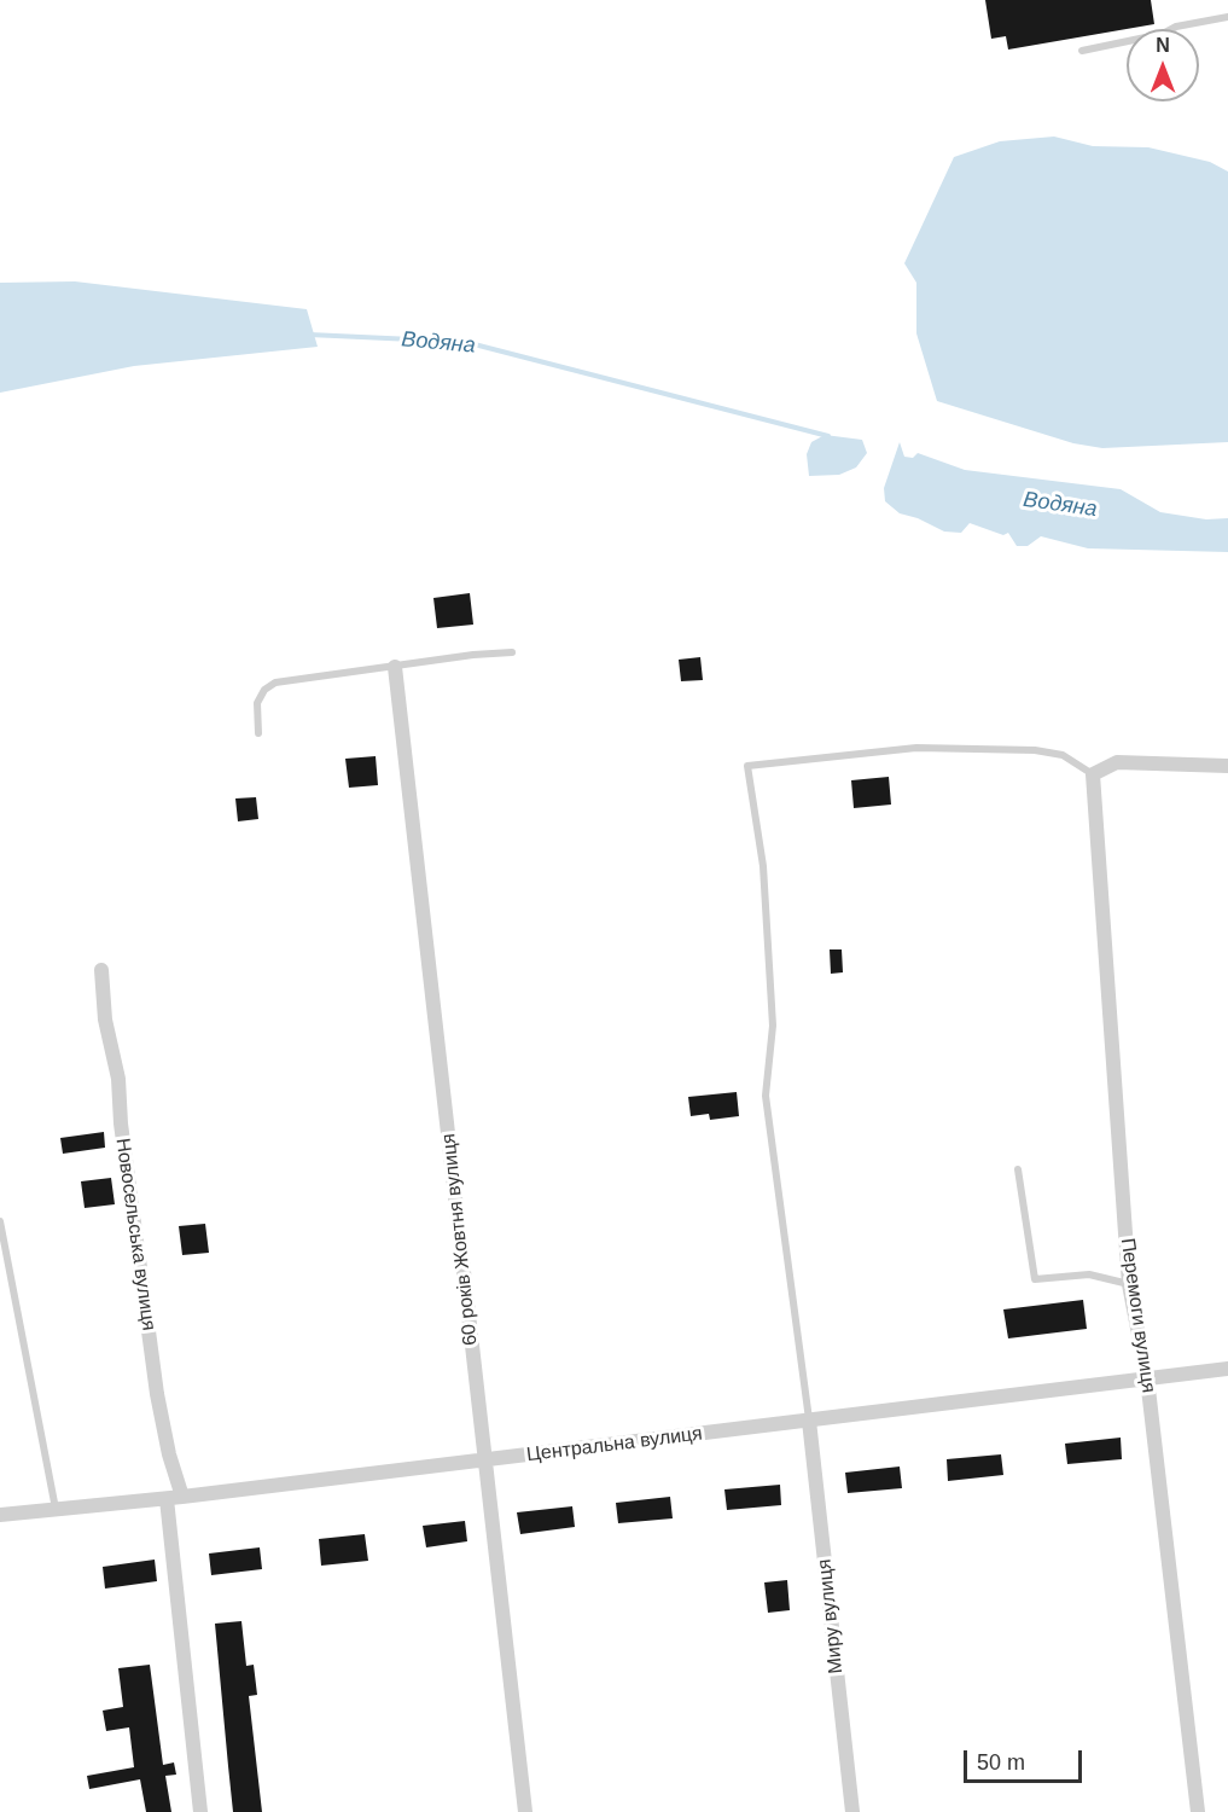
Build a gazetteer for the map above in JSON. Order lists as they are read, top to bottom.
{
  "streets": {
    "street": [
      "Новосельська вулиця",
      "60 років Жовтня вулиця",
      "Перемоги вулиця",
      "Центральна вулиця",
      "Миру вулиця"
    ]
  },
  "crossings": [
    ["Новосельська вулиця", "Центральна вулиця"],
    ["60 років Жовтня вулиця", "Центральна вулиця"],
    ["Перемоги вулиця", "Центральна вулиця"],
    ["Центральна вулиця", "Миру вулиця"]
  ],
  "water": ["Водяна"],
  "scale_bar": "50 m",
  "north": "top"
}
